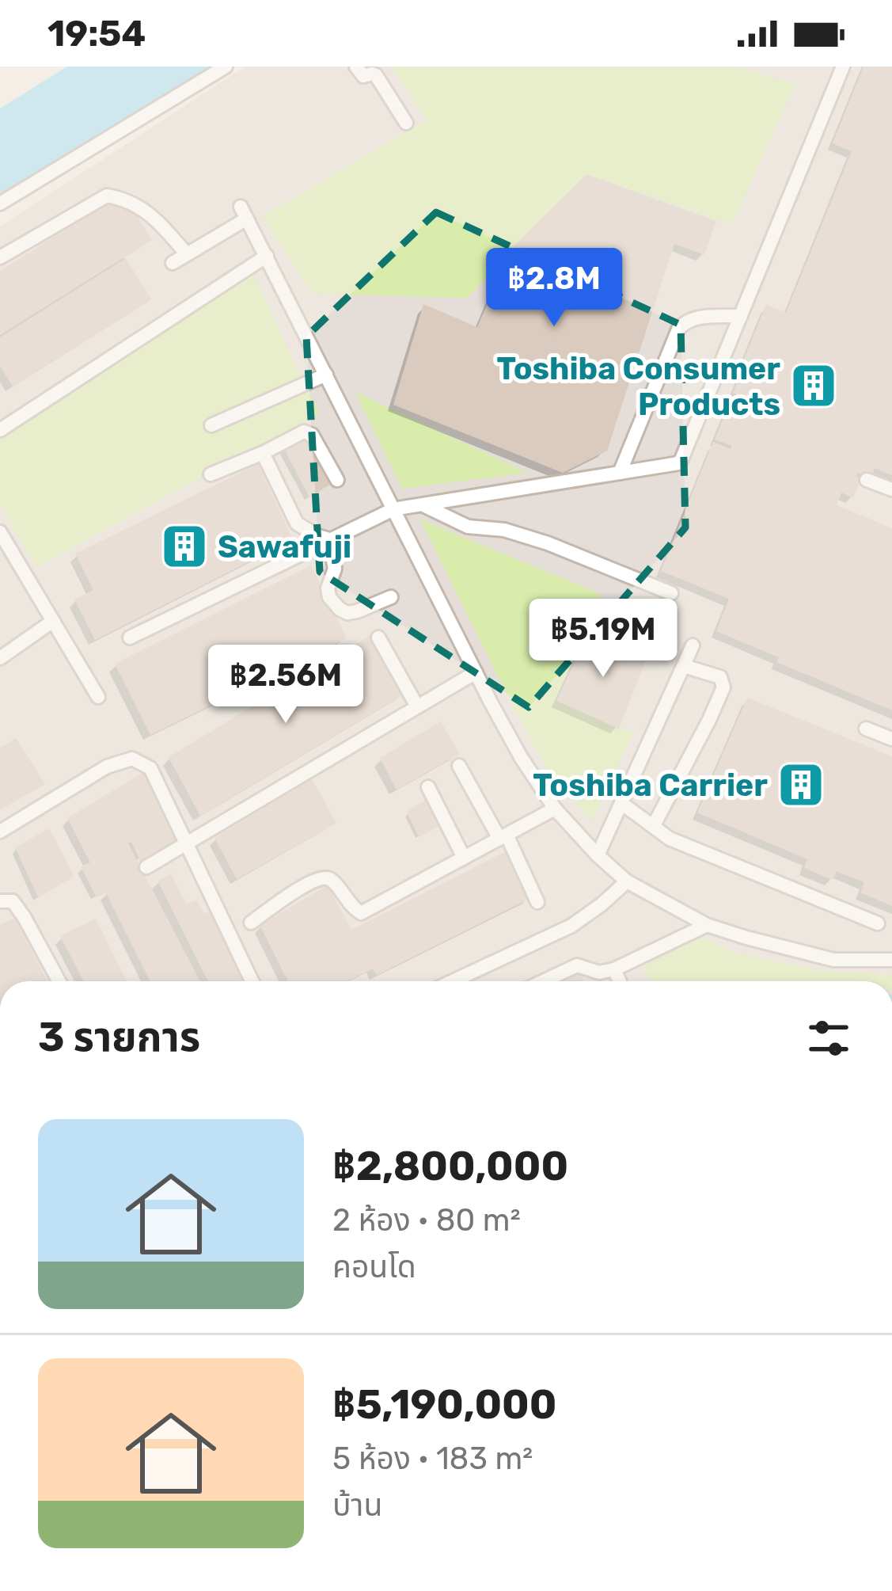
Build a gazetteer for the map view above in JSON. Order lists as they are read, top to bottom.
{
  "places": {
    "building": ["Toshiba Consumer Products", "Sawafuji", "Toshiba Carrier"]
  },
  "page": {
    "status": "19:54",
    "price": ["฿2.8M", "฿5.19M", "฿2.56M"],
    "heading": "3 รายการ",
    "list": [
      {
        "name": "฿2,800,000",
        "note": "2 ห้อง · 80 m² · คอนโด"
      },
      {
        "name": "฿5,190,000",
        "note": "5 ห้อง · 183 m² · บ้าน"
      }
    ]
  }
}
